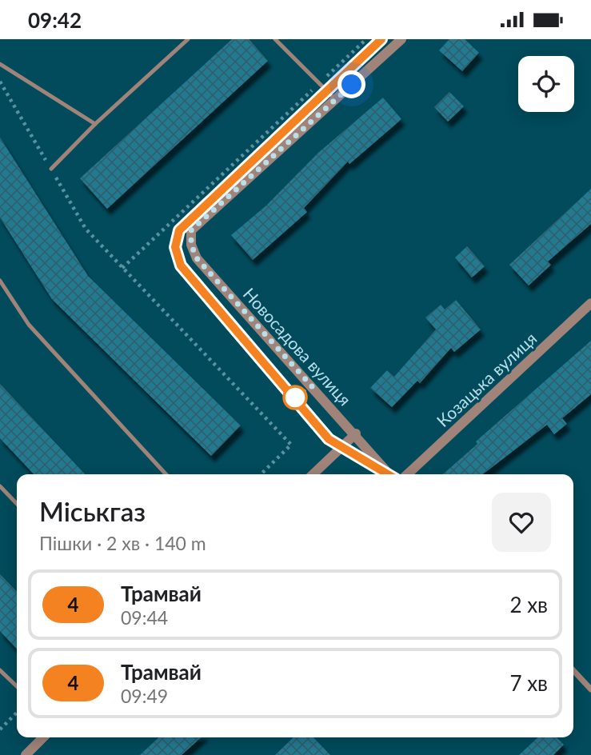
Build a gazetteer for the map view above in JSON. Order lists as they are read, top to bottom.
{
  "streets": {
    "street": ["Новосадова вулиця", "Козацька вулиця"]
  },
  "lines": ["tram line 4"],
  "page": {
    "status": "09:42",
    "heading": ["Міськгаз", "Пішки · 2 хв · 140 m"],
    "list": [
      {
        "mark": "4",
        "name": "Трамвай",
        "note": "09:44",
        "value": "2 хв"
      },
      {
        "mark": "4",
        "name": "Трамвай",
        "note": "09:49",
        "value": "7 хв"
      }
    ]
  }
}
